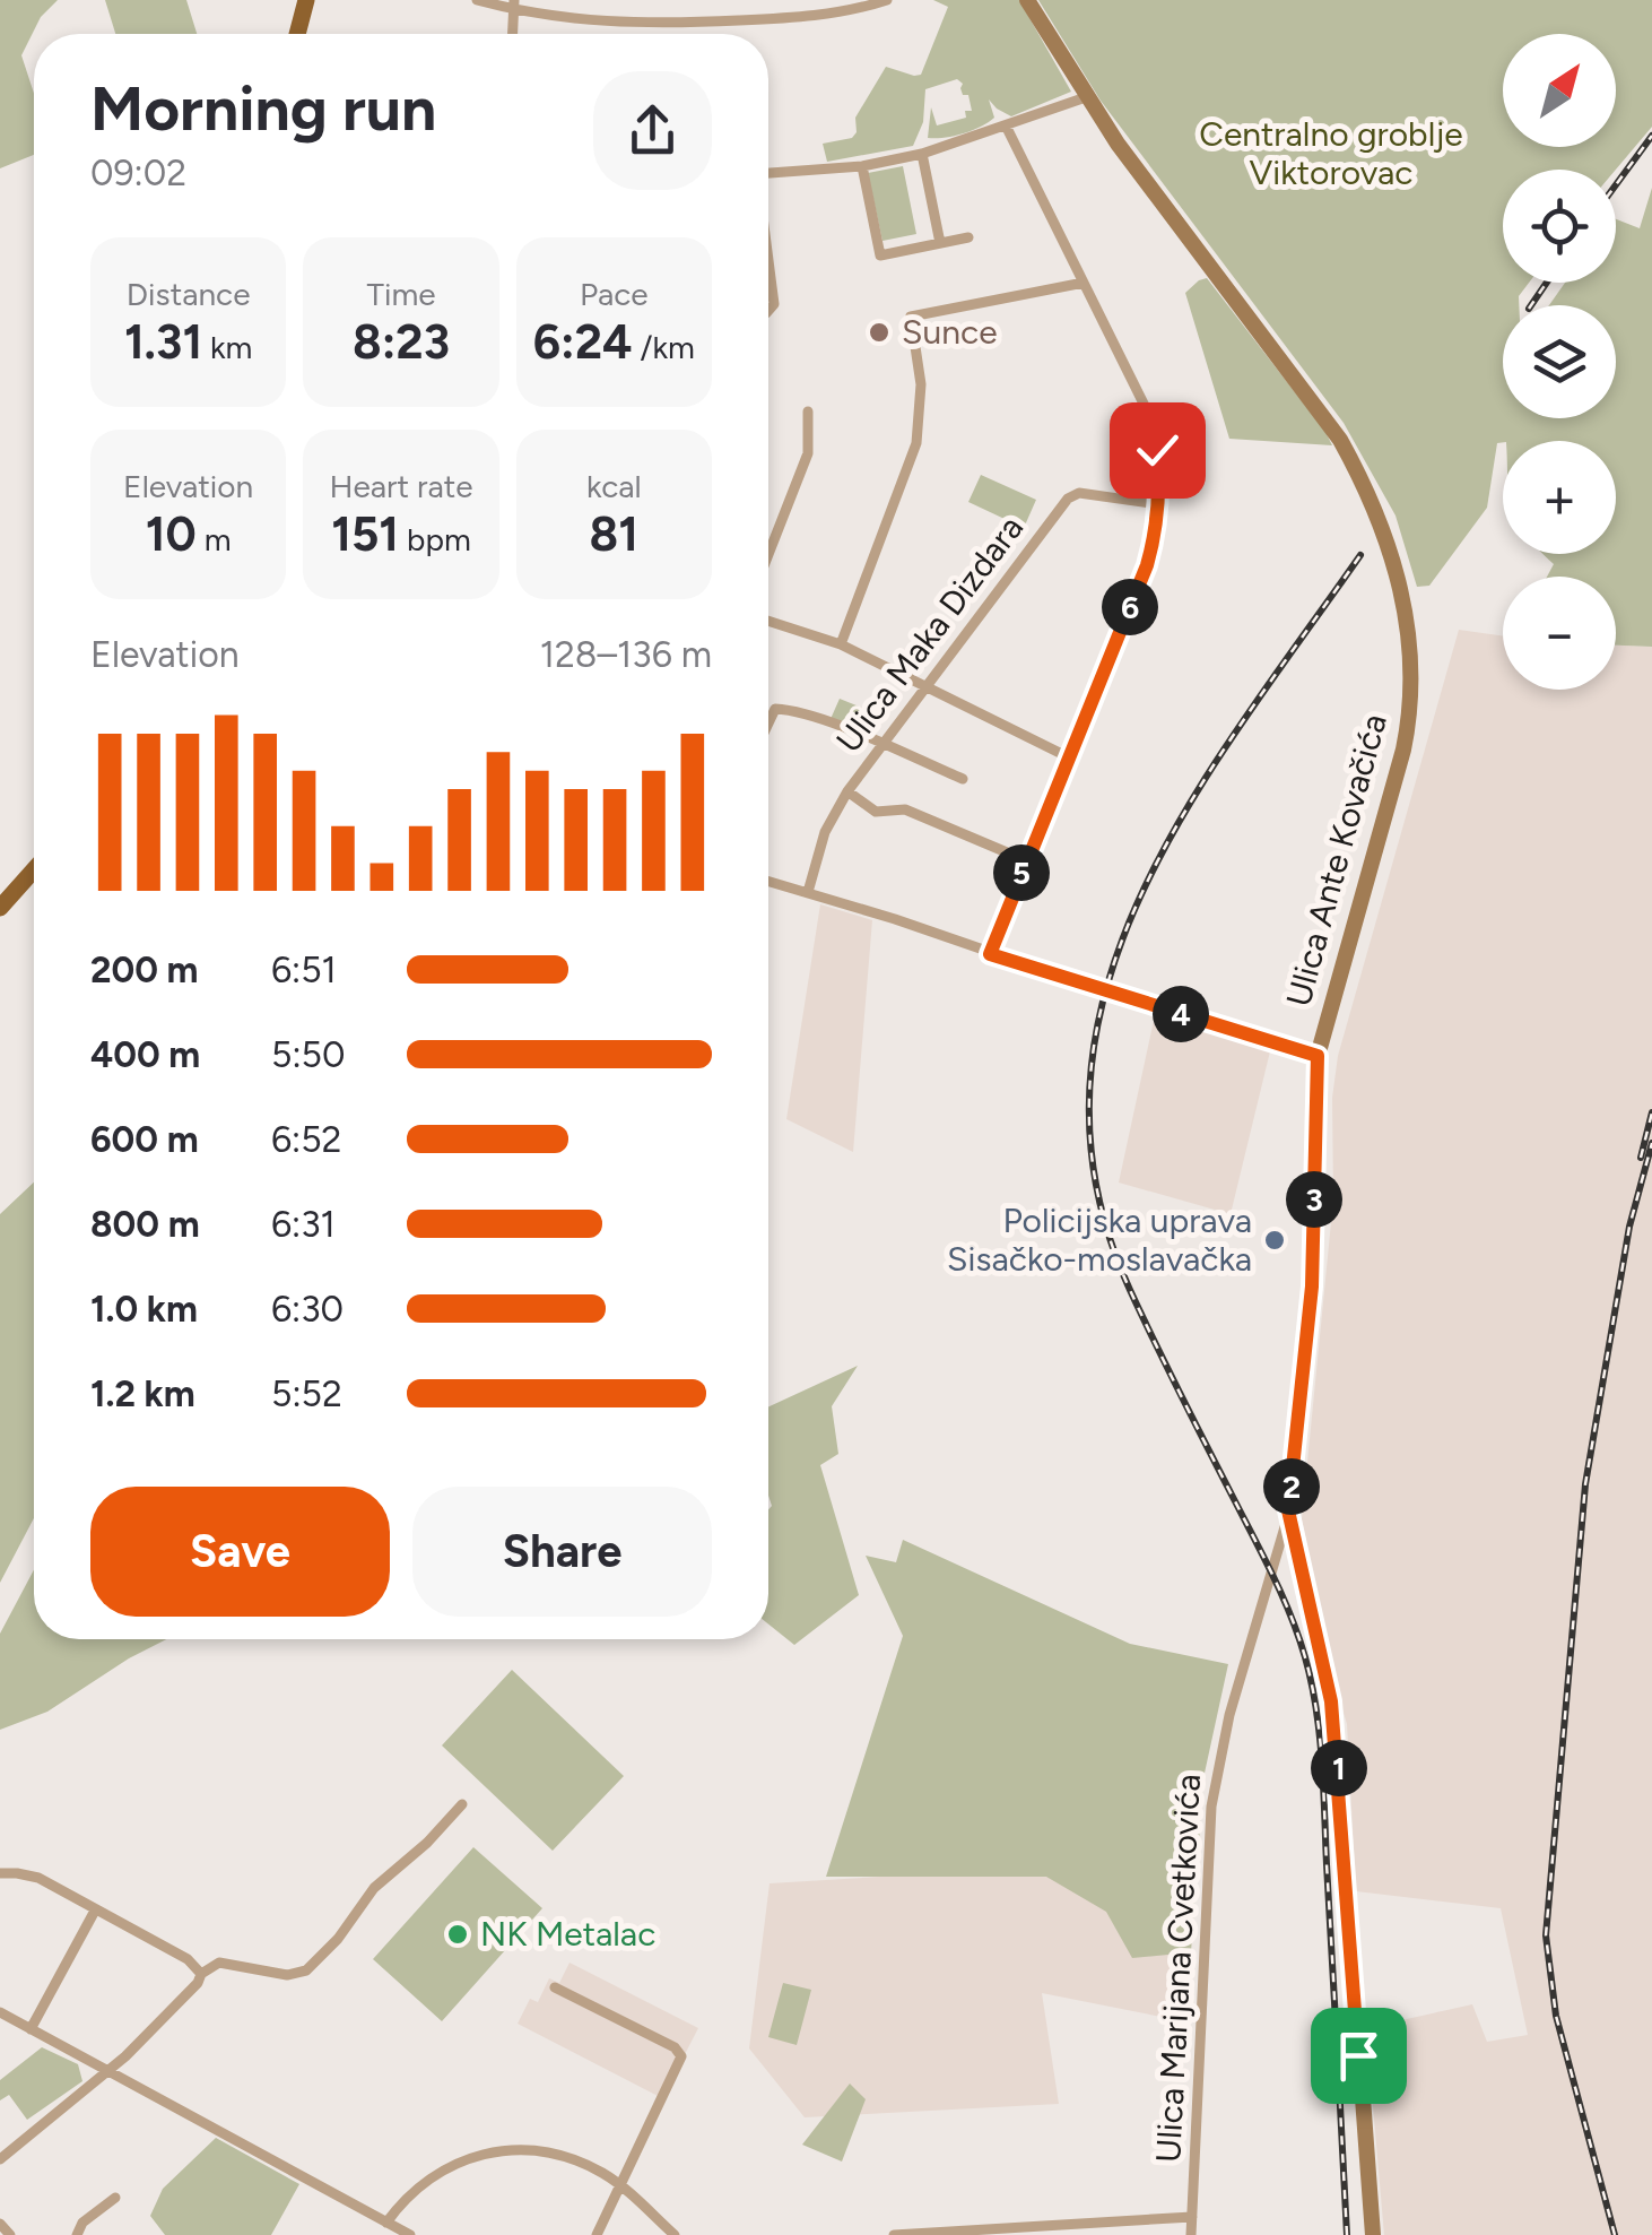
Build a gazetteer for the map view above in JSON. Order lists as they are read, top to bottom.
{
  "streets": {
    "main road": ["Ulica Ante Kovačića"],
    "street": ["Ulica Maka Dizdara", "Ulica Marijana Cvetkovića"]
  },
  "crossings": [
    ["Ulica Ante Kovačića", "Ulica Marijana Cvetkovića"]
  ],
  "parks": ["Centralno groblje Viktorovac"],
  "places": ["Sunce", "Policijska uprava Sisačko-moslavačka", "NK Metalac"],
  "north": "top right",
  "page": {
    "map_buttons": ["+", "−"],
    "heading": ["Morning run", "09:02"],
    "stats": [
      ["Distance", "1.31 km"],
      ["Time", "8:23"],
      ["Pace", "6:24 /km"],
      ["Elevation", "10 m"],
      ["Heart rate", "151 bpm"],
      ["kcal", "81"]
    ],
    "pins": [
      "6",
      "5",
      "4",
      "3",
      "2",
      "1"
    ],
    "chart": ["Elevation", "128–136 m"],
    "list": [
      {
        "name": "200 m",
        "note": "6:51"
      },
      {
        "name": "400 m",
        "note": "5:50"
      },
      {
        "name": "600 m",
        "note": "6:52"
      },
      {
        "name": "800 m",
        "note": "6:31"
      },
      {
        "name": "1.0 km",
        "note": "6:30"
      },
      {
        "name": "1.2 km",
        "note": "5:52"
      }
    ],
    "buttons": ["Save", "Share"]
  }
}
